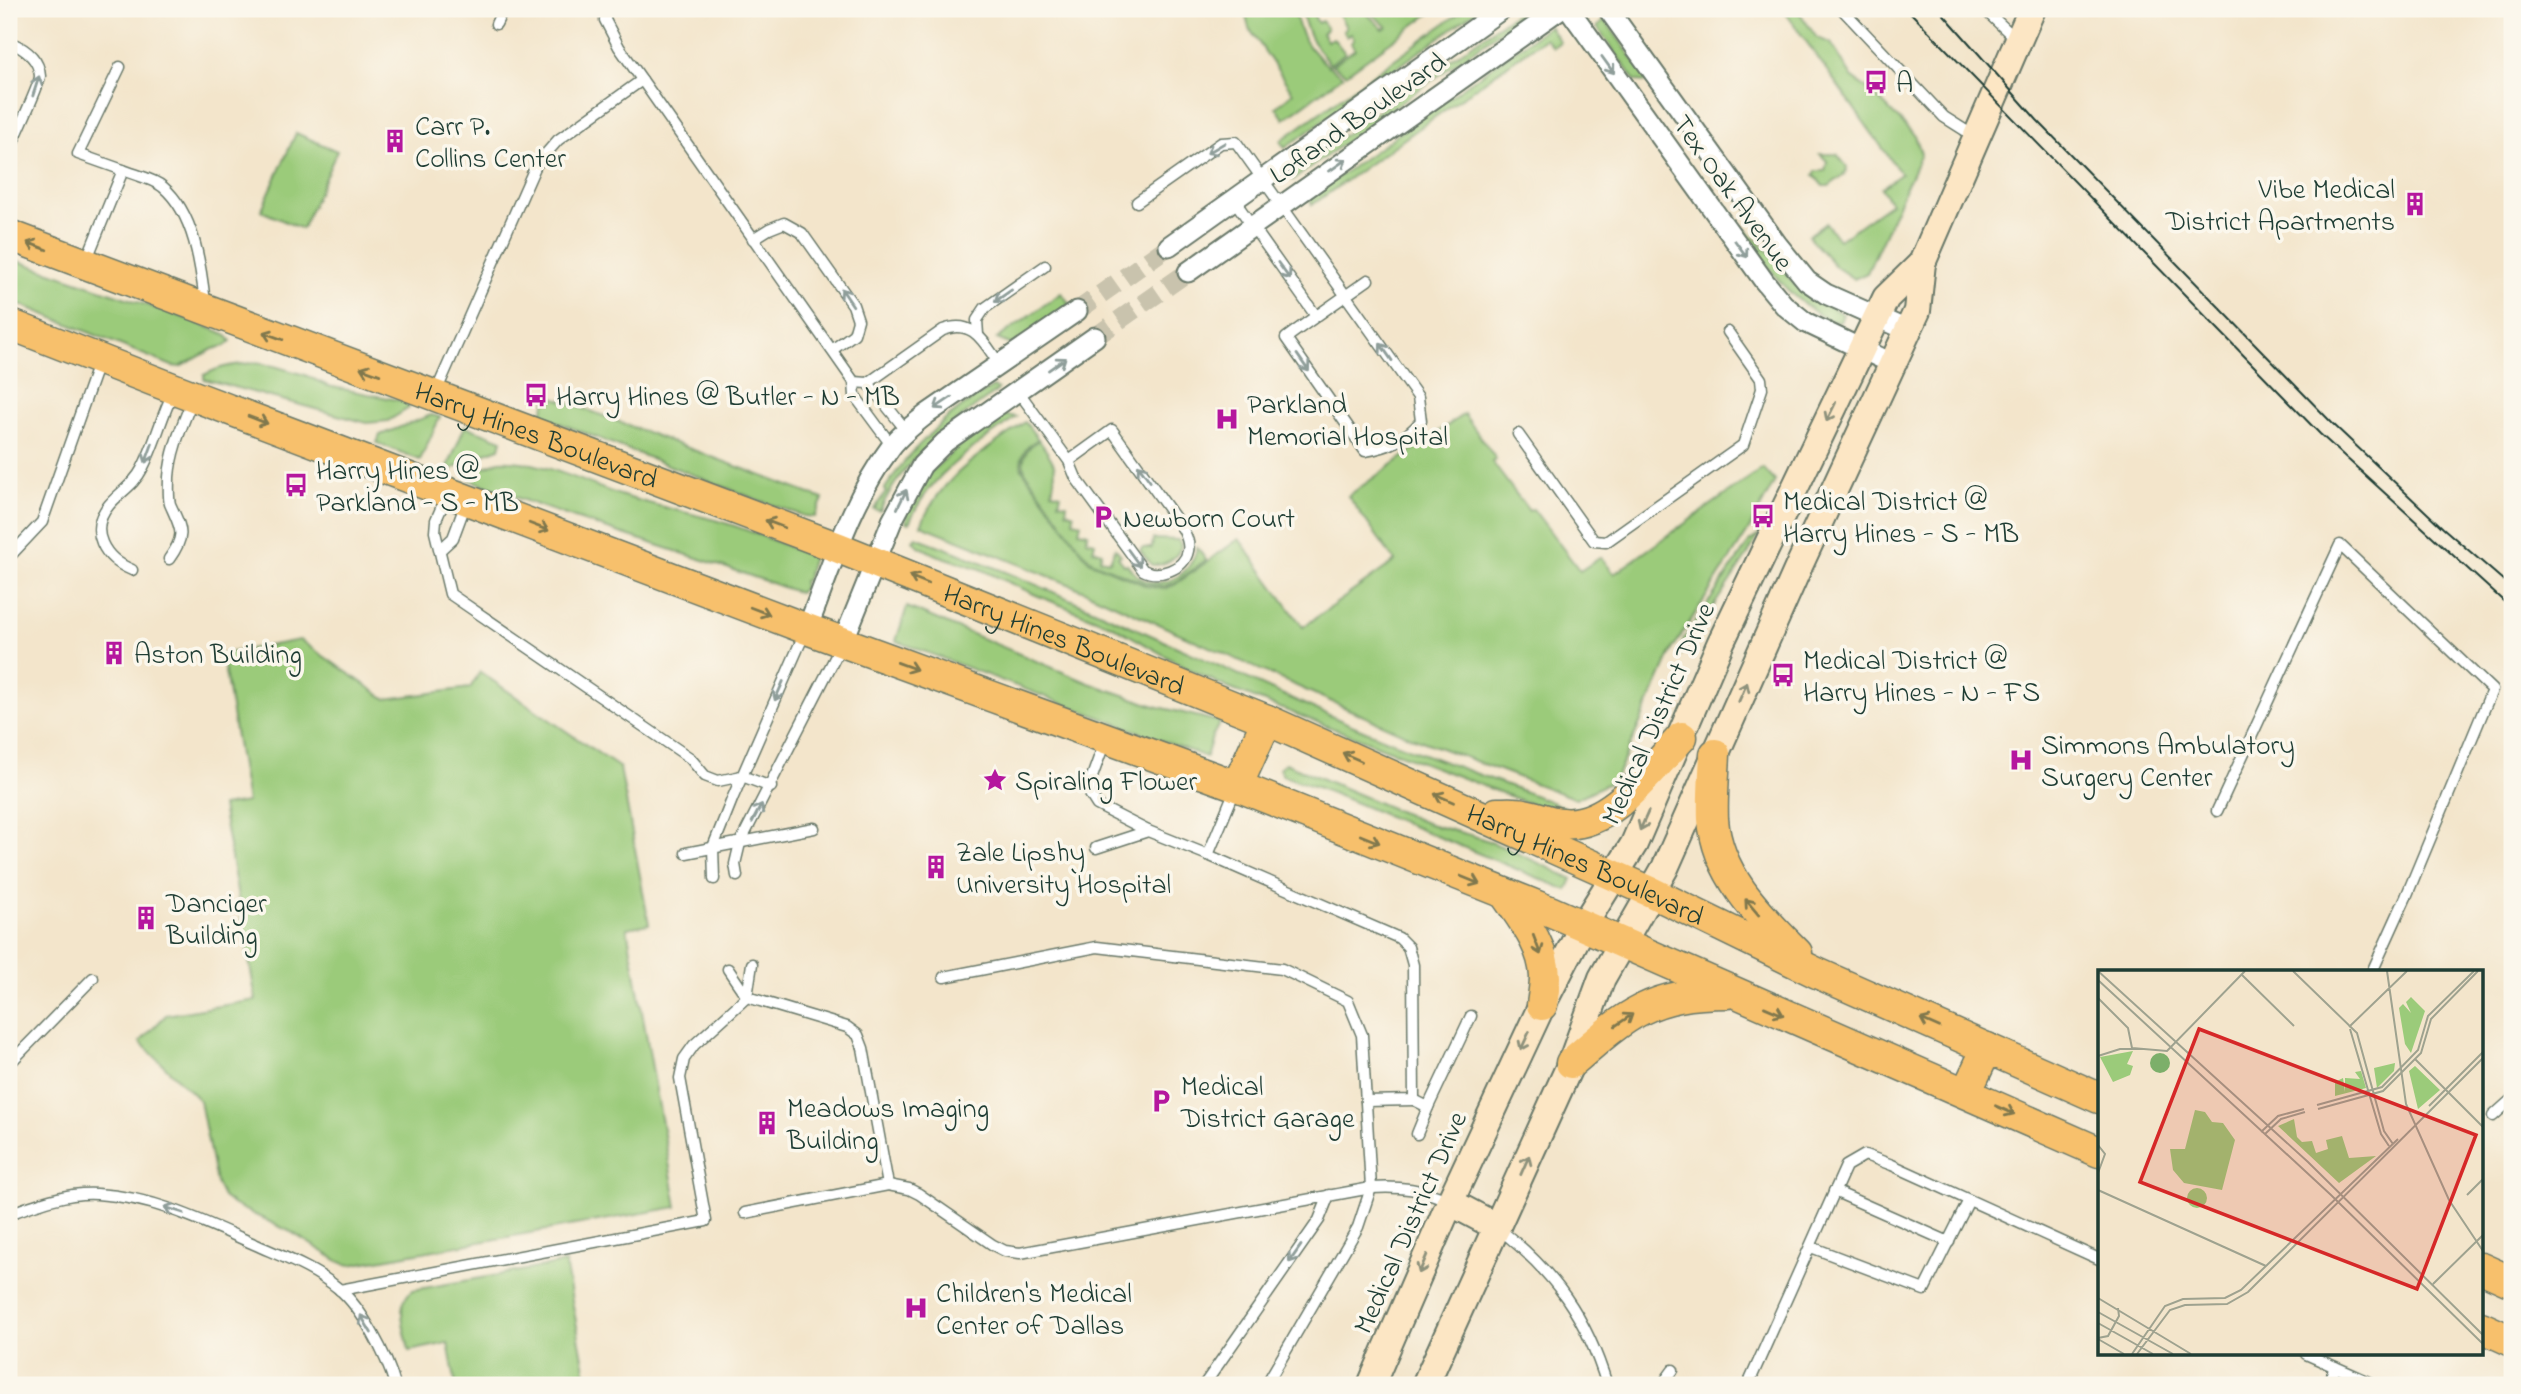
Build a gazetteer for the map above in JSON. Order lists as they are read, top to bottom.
{
  "streets": {
    "main road": ["Harry Hines Boulevard", "Medical District Drive"],
    "street": ["Lofland Boulevard", "Tex Oak Avenue"]
  },
  "crossings": [
    ["Tex Oak Avenue", "Medical District Drive"],
    ["Harry Hines Boulevard", "Medical District Drive"]
  ],
  "places": {
    "bus stop": [
      "A",
      "Harry Hines @ Butler - N - MB",
      "Harry Hines @ Parkland - S - MB",
      "Medical District @ Harry Hines - S - MB",
      "Medical District @ Harry Hines - N - FS"
    ],
    "building": [
      "Carr P. Collins Center",
      "Vibe Medical District Apartments",
      "Aston Building",
      "Zale Lipshy University Hospital",
      "Danciger Building",
      "Meadows Imaging Building"
    ],
    "hospital": ["Parkland Memorial Hospital", "Simmons Ambulatory Surgery Center", "Children's Medical Center of Dallas"],
    "parking": ["Newborn Court", "Medical District Garage"],
    "place": ["Spiraling Flower"]
  }
}
